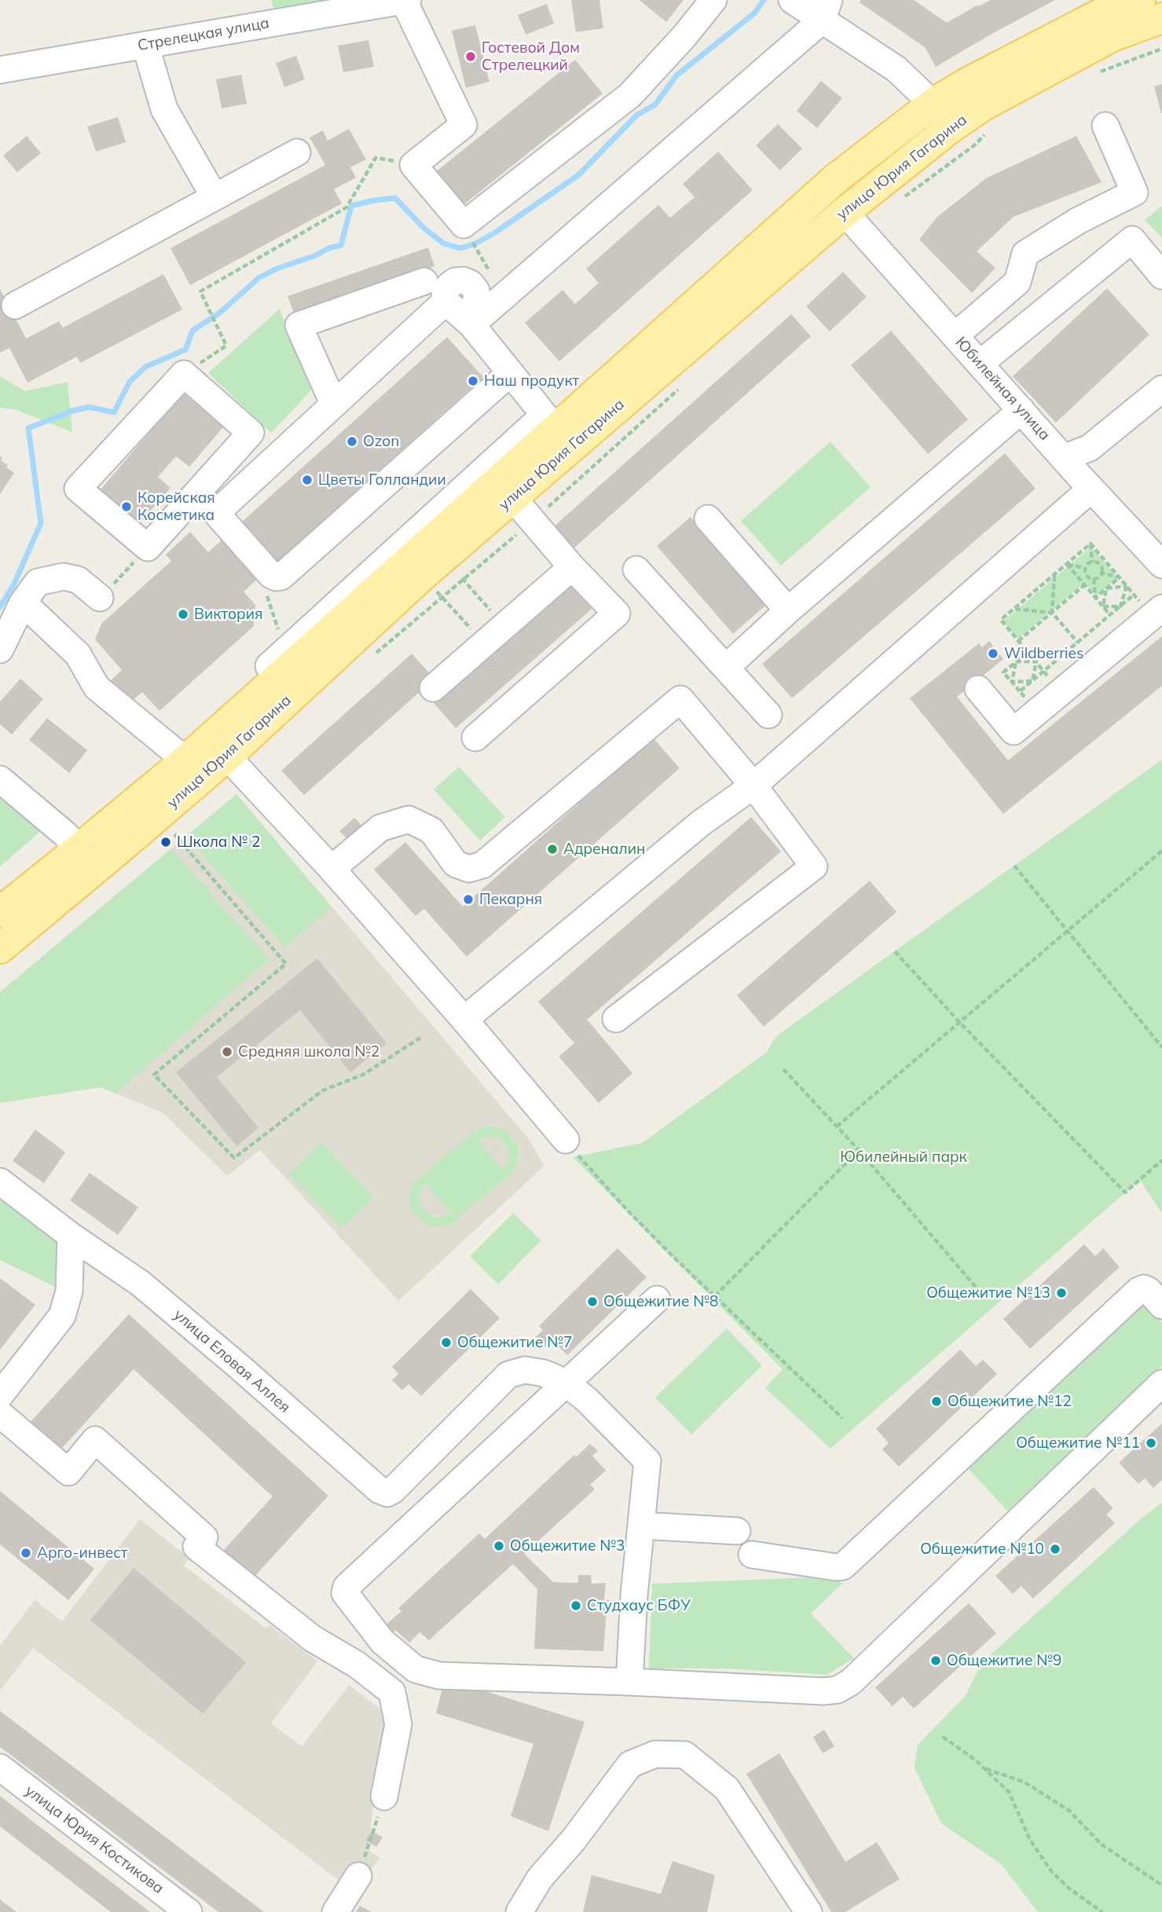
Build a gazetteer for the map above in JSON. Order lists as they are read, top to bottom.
{
  "streets": {
    "main road": ["улица Юрия Гагарина"],
    "street": [
      "Стрелецкая улица",
      "Юбилейная улица",
      "улица Еловая Аллея",
      "улица Юрия Костикова"
    ]
  },
  "crossings": [
    ["улица Юрия Гагарина", "Юбилейная улица"]
  ],
  "parks": ["Юбилейный парк"],
  "places": [
    "Гостевой Дом Стрелецкий",
    "Наш продукт",
    "Ozon",
    "Цветы Голландии",
    "Корейская Косметика",
    "Виктория",
    "Wildberries",
    "Школа № 2",
    "Адреналин",
    "Пекарня",
    "Средняя школа №2",
    "Общежитие №13",
    "Общежитие №8",
    "Общежитие №7",
    "Общежитие №12",
    "Общежитие №11",
    "Общежитие №3",
    "Общежитие №10",
    "Арго-инвест",
    "Студхаус БФУ",
    "Общежитие №9"
  ]
}
